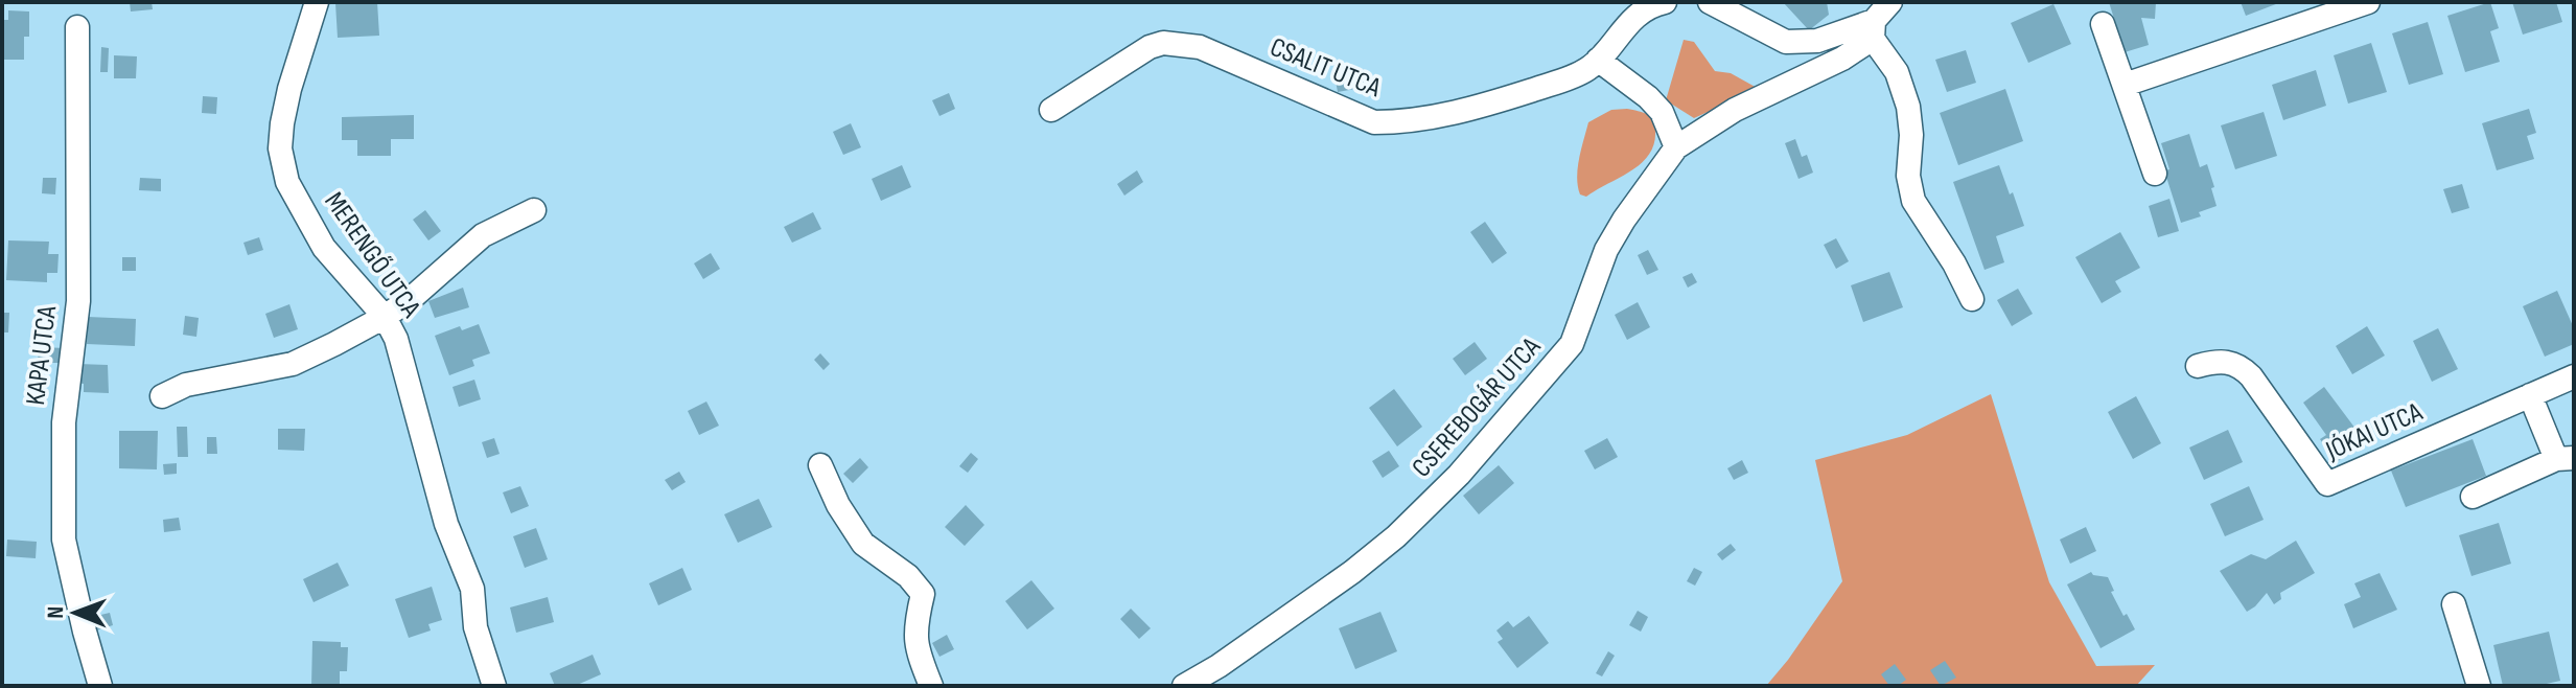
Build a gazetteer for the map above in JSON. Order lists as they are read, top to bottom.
{
  "streets": {
    "street": [
      "CSALIT UTCA",
      "MERENGŐ UTCA",
      "KAPA UTCA",
      "CSEREBOGÁR UTCA",
      "JÓKAI UTCA"
    ]
  },
  "north": "left"
}
